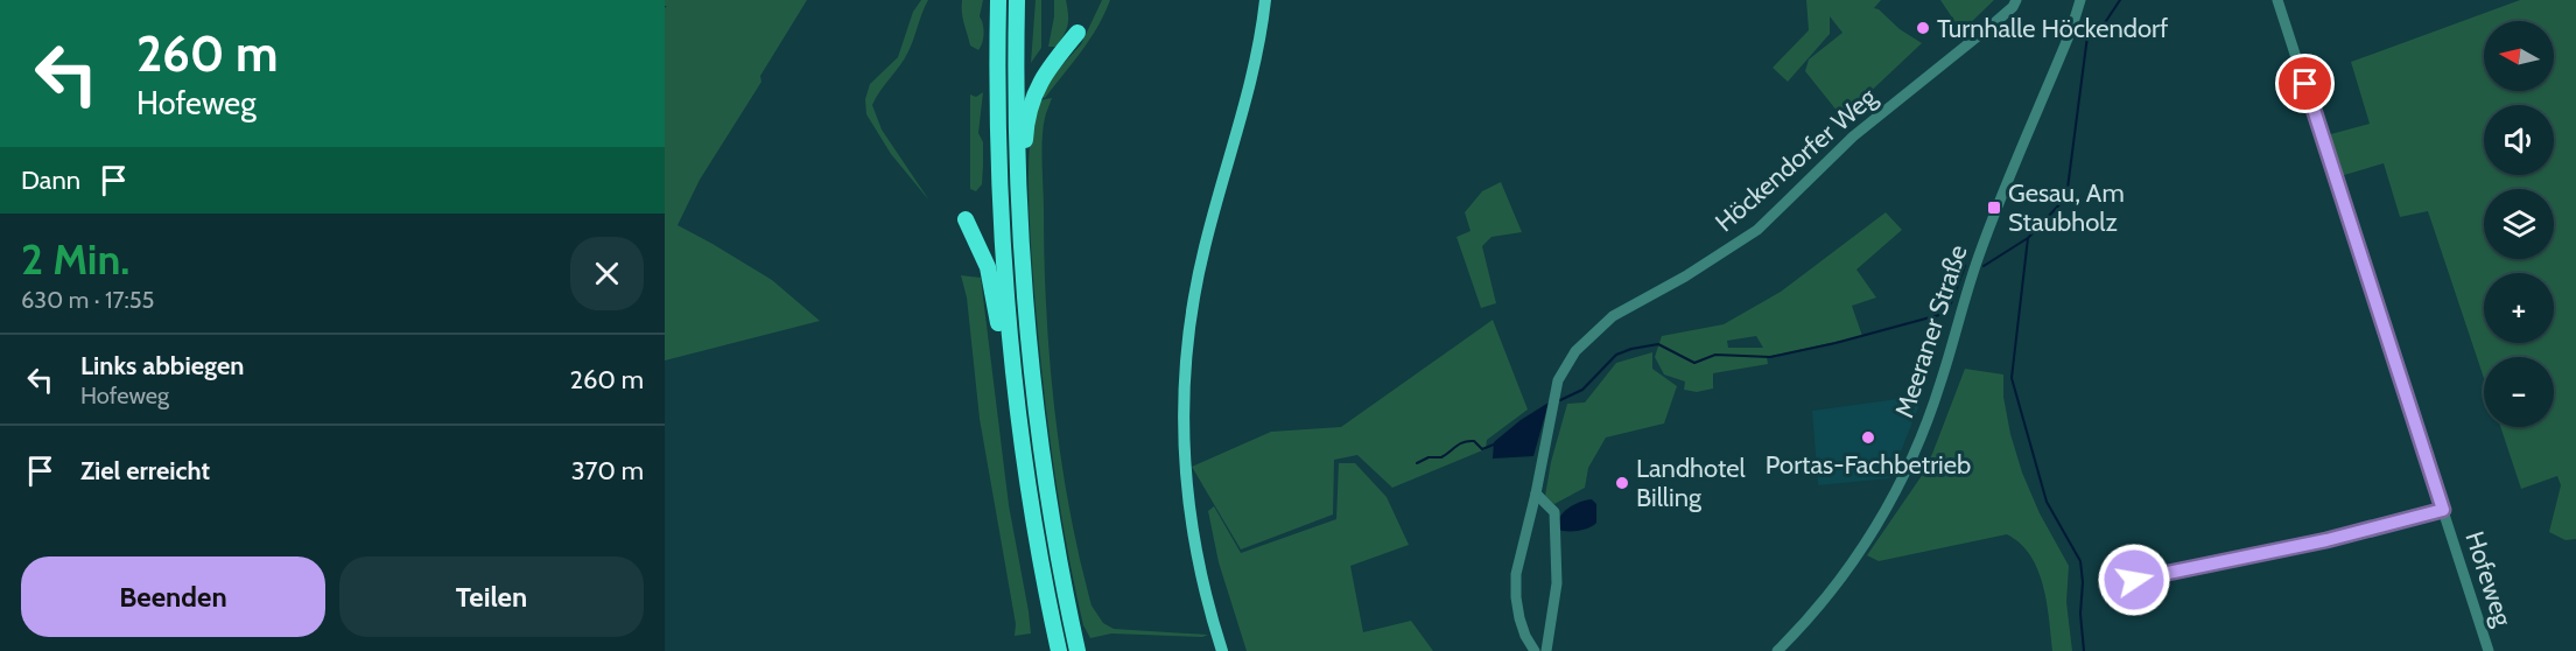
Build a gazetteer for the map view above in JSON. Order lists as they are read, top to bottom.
{
  "streets": {
    "street": ["Höckendorfer Weg", "Meeraner Straße", "Hofeweg"]
  },
  "places": {
    "other": ["Turnhalle Höckendorf", "Portas-Fachbetrieb", "Landhotel Billing"],
    "transit": ["Gesau, Am Staubholz"]
  },
  "north": "left",
  "page": {
    "turn": ["260 m", "Hofeweg"],
    "map_buttons": ["+", "−"],
    "then": "Dann",
    "heading": ["2 Min.", "630 m · 17:55"],
    "list": [
      {
        "name": "Links abbiegen",
        "note": "Hofeweg",
        "value": "260 m"
      },
      {
        "name": "Ziel erreicht",
        "value": "370 m"
      }
    ],
    "buttons": ["Beenden", "Teilen"]
  }
}
